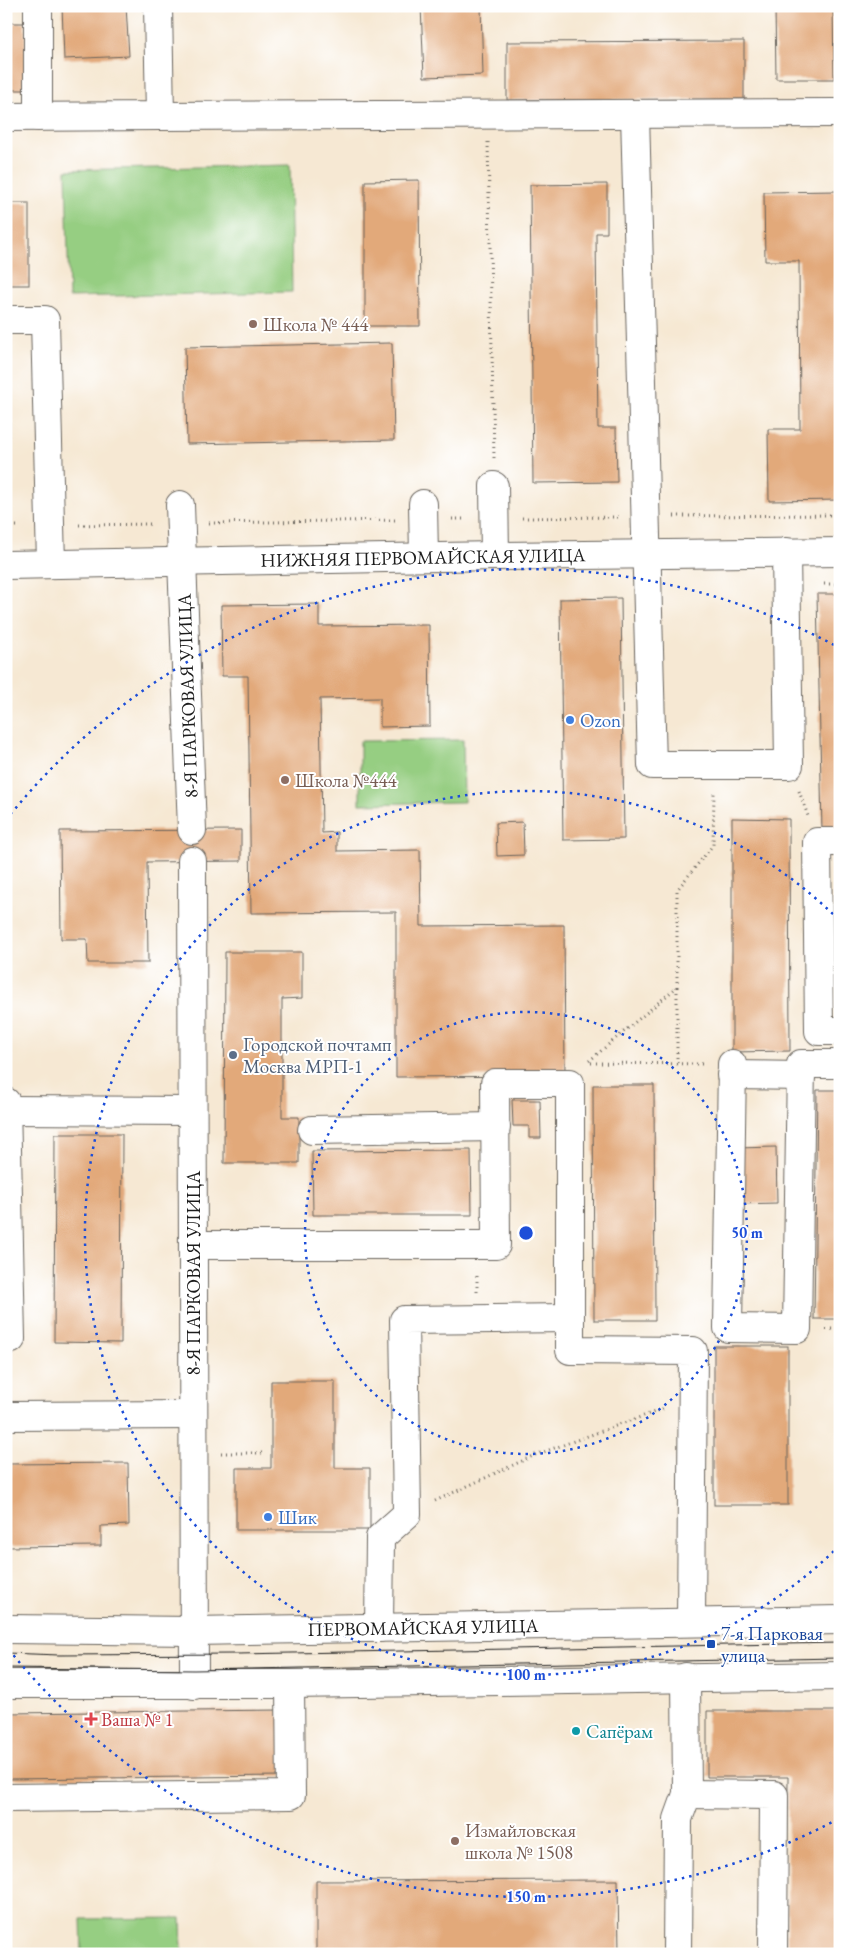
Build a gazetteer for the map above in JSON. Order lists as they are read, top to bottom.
{
  "streets": {
    "street": ["НИЖНЯЯ ПЕРВОМАЙСКАЯ УЛИЦА", "8-Я ПАРКОВАЯ УЛИЦА", "ПЕРВОМАЙСКАЯ УЛИЦА"]
  },
  "crossings": [
    ["НИЖНЯЯ ПЕРВОМАЙСКАЯ УЛИЦА", "8-Я ПАРКОВАЯ УЛИЦА"],
    ["8-Я ПАРКОВАЯ УЛИЦА", "ПЕРВОМАЙСКАЯ УЛИЦА"]
  ],
  "places": {
    "other": [
      "Школа № 444",
      "Ozon",
      "Школа №444",
      "Городской почтамп Москва МРП-1",
      "Шик",
      "Сапёрам",
      "Измайловская школа № 1508"
    ],
    "transit": ["7-я Парковая улица"],
    "health": ["Ваша № 1"]
  },
  "rings": ["50 m", "100 m", "150 m"]
}
